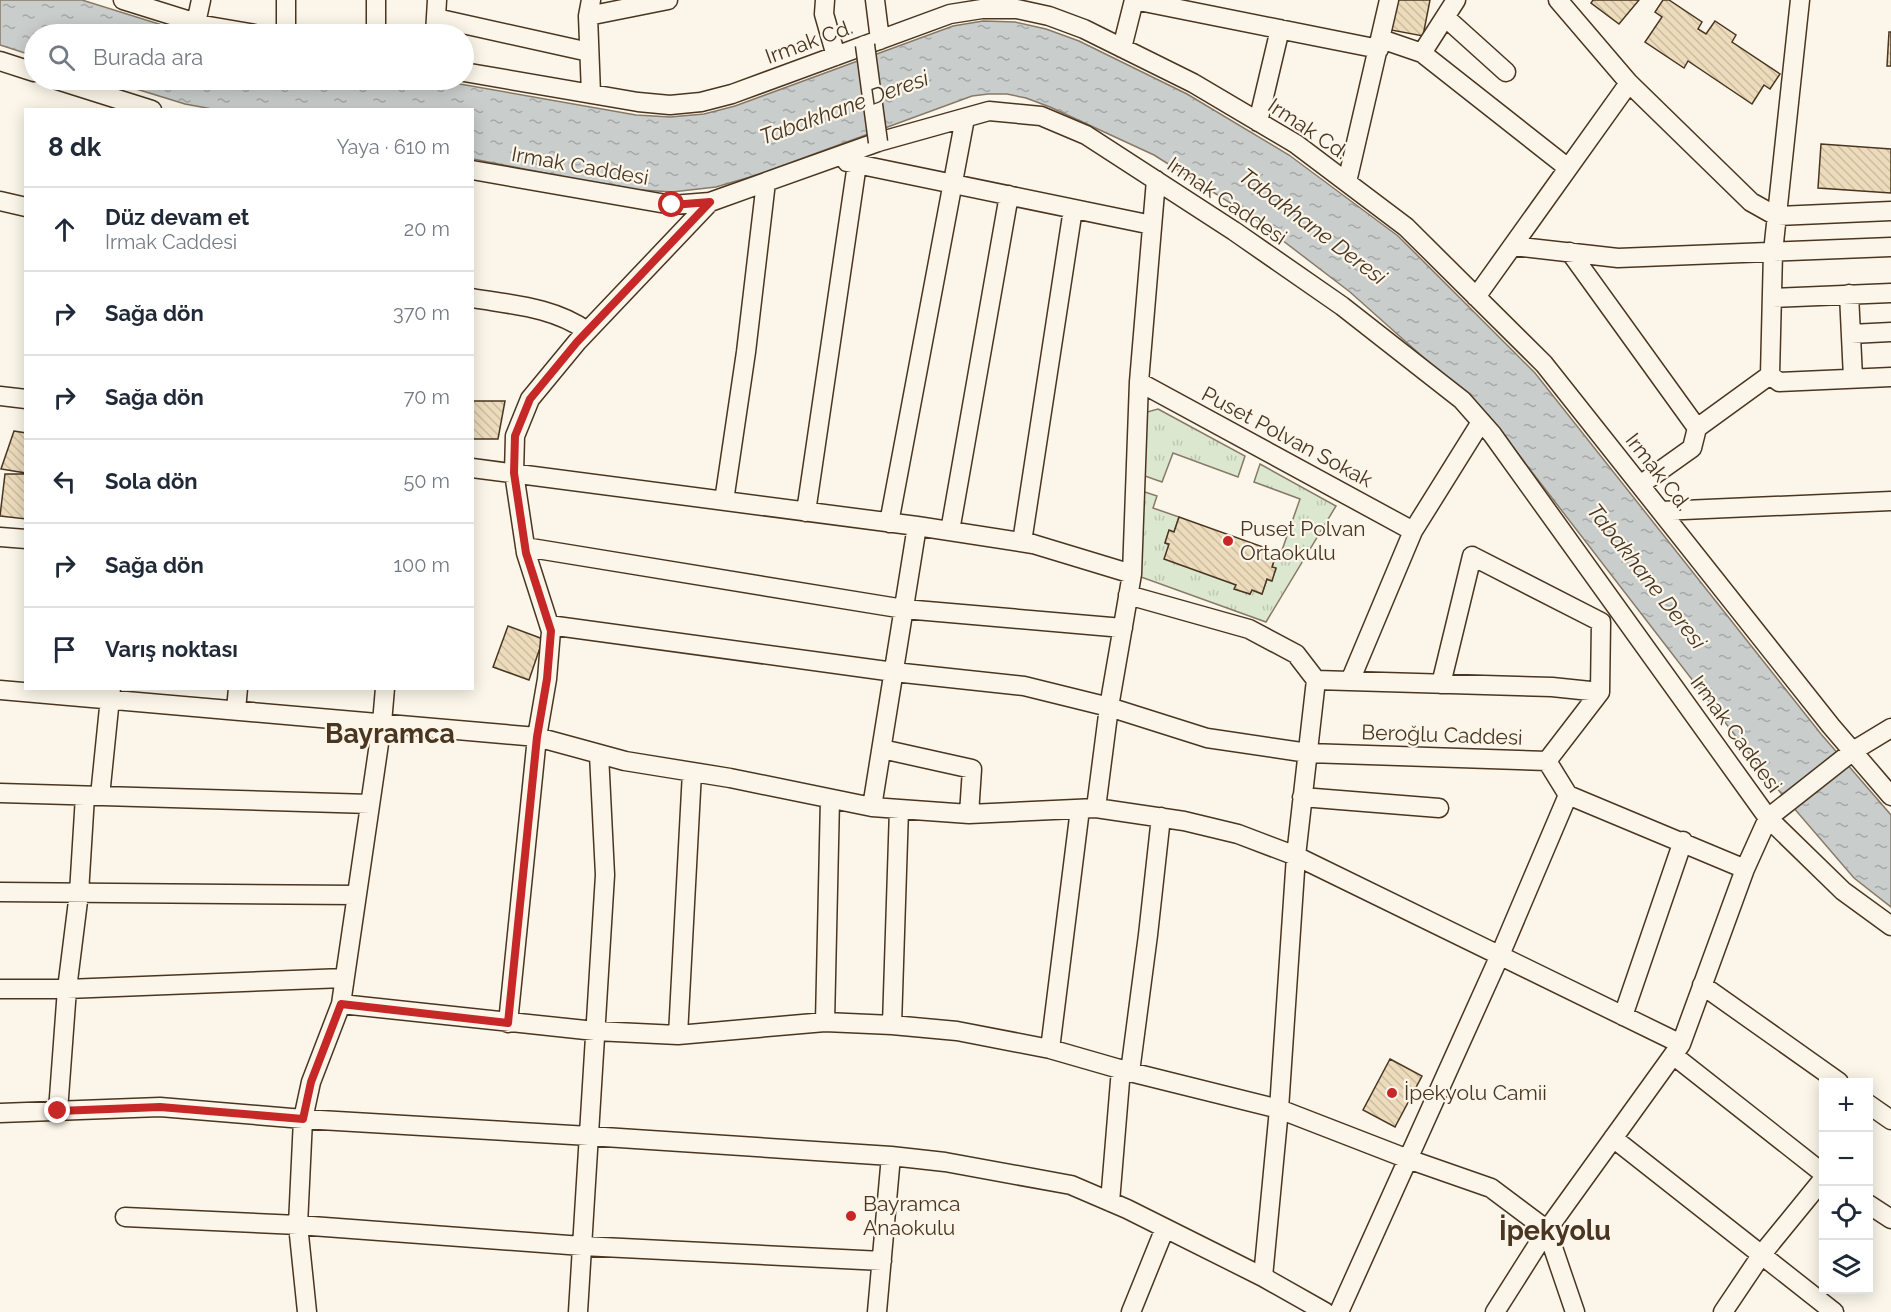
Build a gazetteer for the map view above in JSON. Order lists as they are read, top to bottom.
{
  "streets": {
    "street": [
      "Irmak Cd.",
      "Irmak Caddesi",
      "Puset Polvan Sokak",
      "Beroğlu Caddesi"
    ]
  },
  "districts": ["Bayramca", "İpekyolu"],
  "water": ["Tabakhane Deresi"],
  "places": ["Puset Polvan Ortaokulu", "İpekyolu Camii", "Bayramca Anaokulu"],
  "page": {
    "search": "Burada ara",
    "heading": ["8 dk", "Yaya · 610 m"],
    "list": [
      ["Düz devam et", "Irmak Caddesi", "20 m"],
      ["Sağa dön", "370 m"],
      ["Sağa dön", "70 m"],
      ["Sola dön", "50 m"],
      ["Sağa dön", "100 m"],
      "Varış noktası"
    ],
    "map_buttons": ["+", "−"]
  }
}
